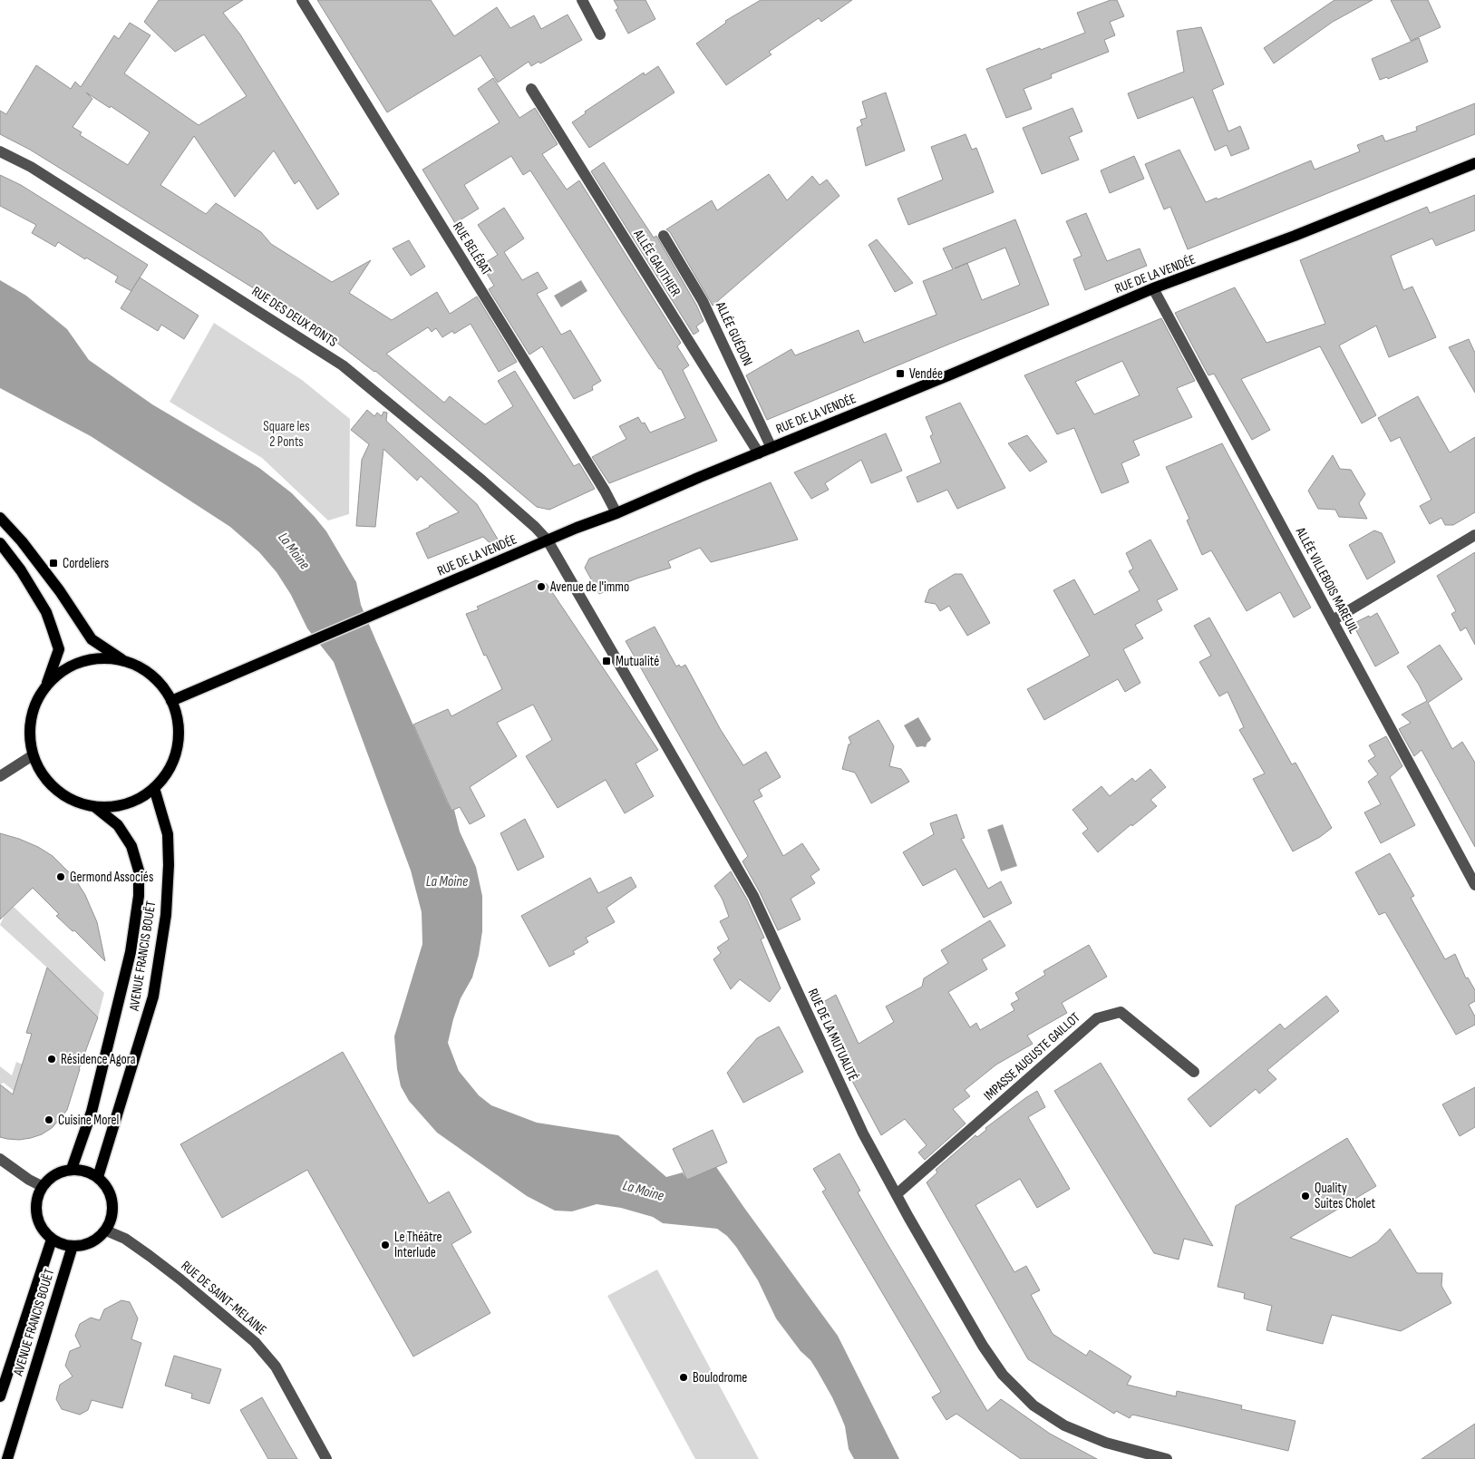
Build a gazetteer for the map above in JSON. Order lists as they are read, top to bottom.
{
  "streets": {
    "main road": ["RUE DE LA VENDÉE", "AVENUE FRANCIS BOUËT"],
    "street": [
      "RUE BELÉBAT",
      "ALLÉE GAUTHIER",
      "RUE DES DEUX PONTS",
      "ALLÉE GUÉDON",
      "ALLÉE VILLEBOIS MAREUIL",
      "RUE DE LA MUTUALITÉ",
      "IMPASSE AUGUSTE GAILLOT",
      "RUE DE SAINT-MELAINE"
    ]
  },
  "crossings": [
    ["RUE BELÉBAT", "RUE DE LA VENDÉE"],
    ["ALLÉE GAUTHIER", "RUE DE LA VENDÉE"],
    ["RUE DE LA VENDÉE", "RUE DES DEUX PONTS"],
    ["RUE DE LA VENDÉE", "ALLÉE GUÉDON"],
    ["RUE DE LA VENDÉE", "ALLÉE VILLEBOIS MAREUIL"],
    ["RUE DE LA VENDÉE", "AVENUE FRANCIS BOUËT"],
    ["RUE DE LA VENDÉE", "RUE DE LA MUTUALITÉ"],
    ["RUE DES DEUX PONTS", "RUE DE LA MUTUALITÉ"],
    ["AVENUE FRANCIS BOUËT", "RUE DE SAINT-MELAINE"],
    ["RUE DE LA MUTUALITÉ", "IMPASSE AUGUSTE GAILLOT"]
  ],
  "water": ["La Moine"],
  "parks": ["Square les 2 Ponts"],
  "places": {
    "transit": ["Vendée", "Cordeliers", "Mutualité"],
    "other": [
      "Avenue de l'immo",
      "Germond Associés",
      "Résidence Agora",
      "Cuisine Morel",
      "Quality Suites Cholet",
      "Le Théâtre Interlude",
      "Boulodrome"
    ]
  }
}
